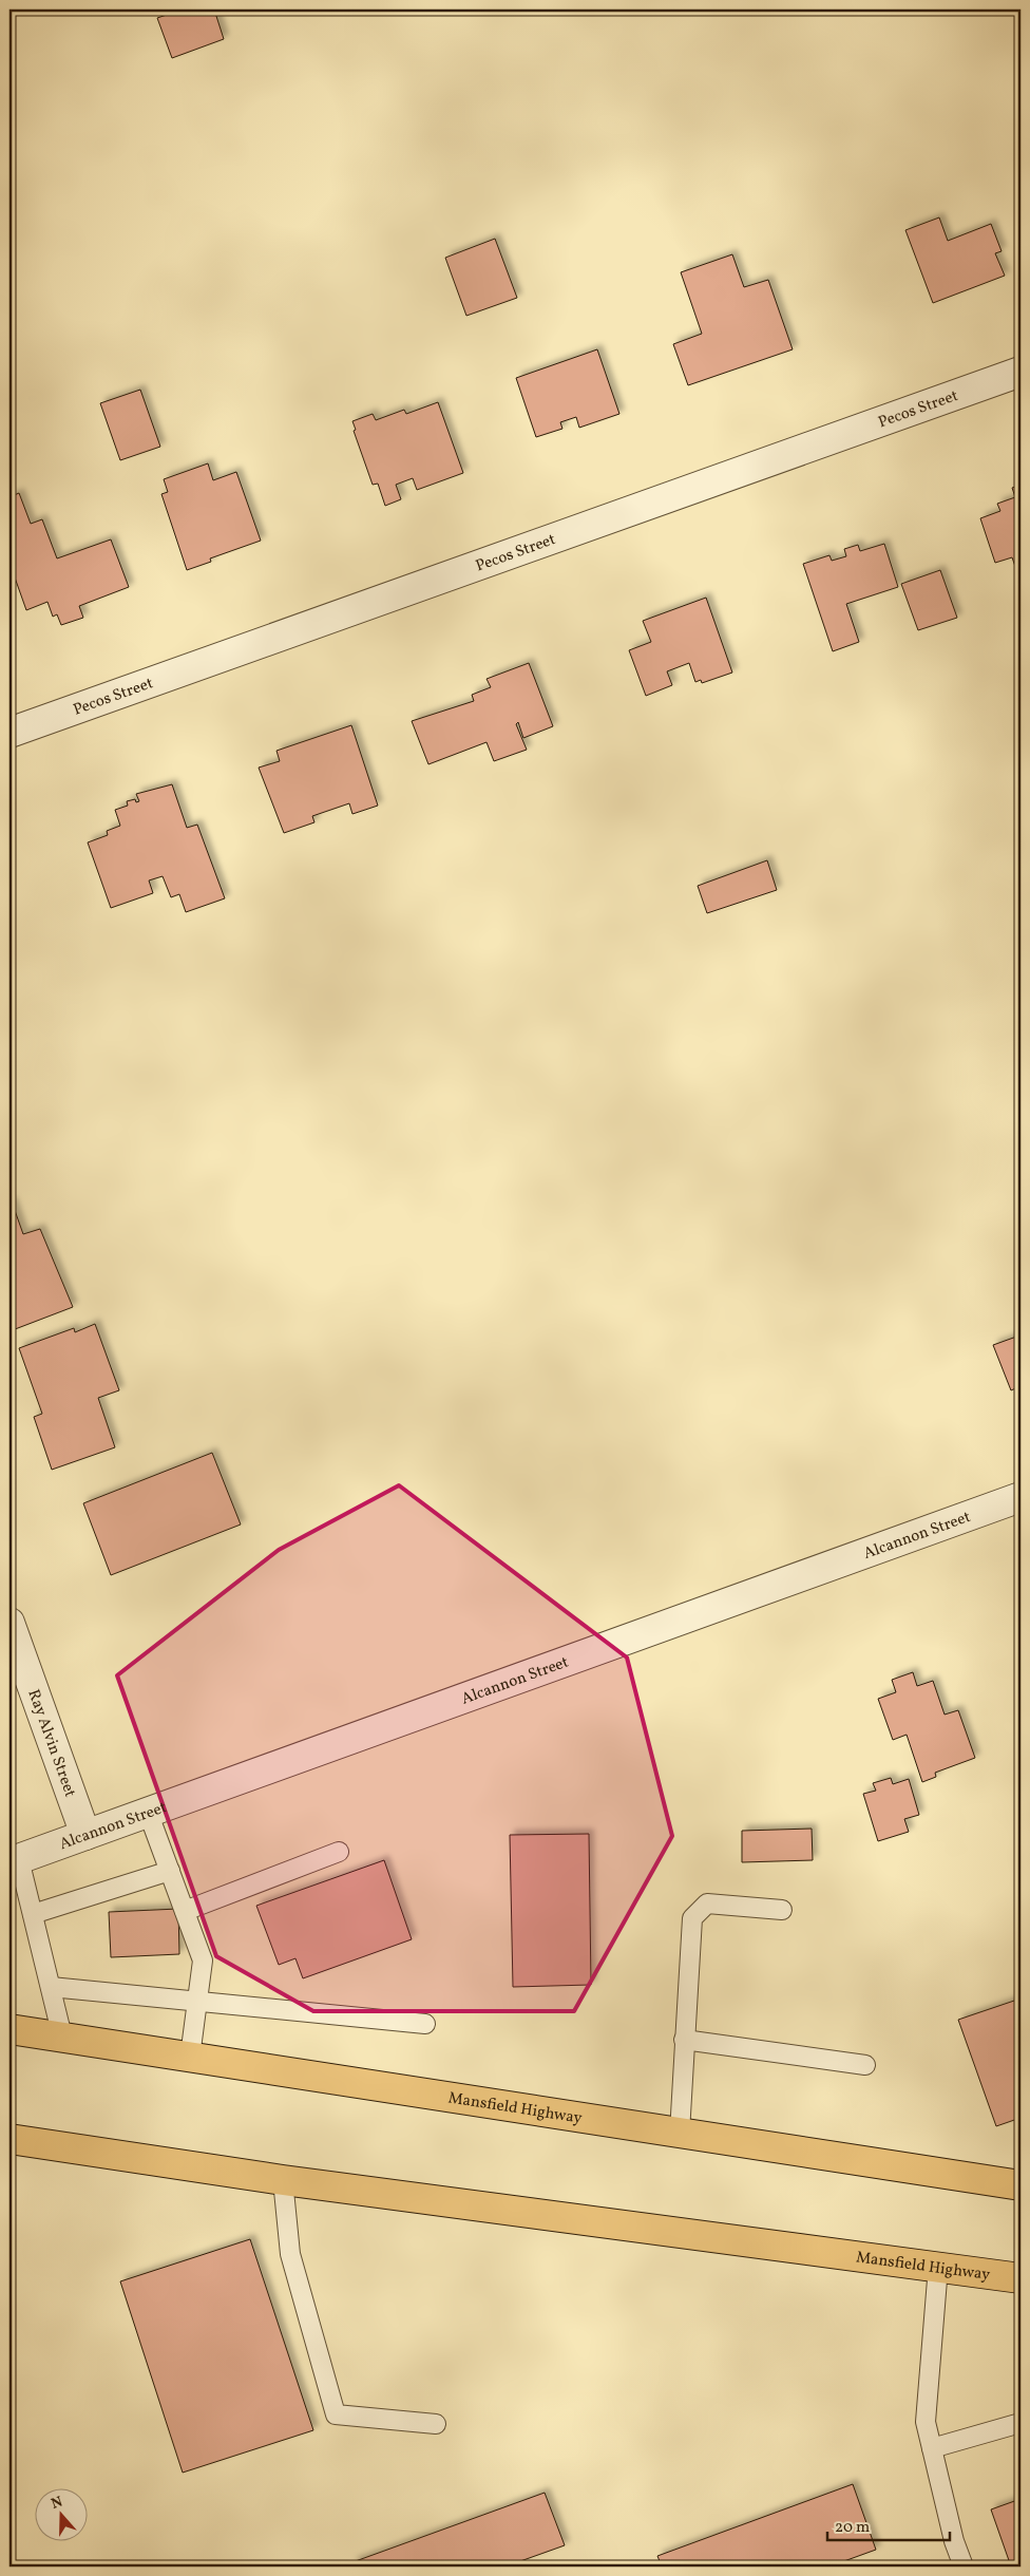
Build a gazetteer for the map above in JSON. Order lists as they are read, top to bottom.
{
  "streets": {
    "main road": ["Mansfield Highway"],
    "street": ["Pecos Street", "Alcannon Street", "Ray Alvin Street"]
  },
  "crossings": [
    ["Alcannon Street", "Ray Alvin Street"]
  ],
  "scale_bar": "20 m",
  "north": "top"
}
